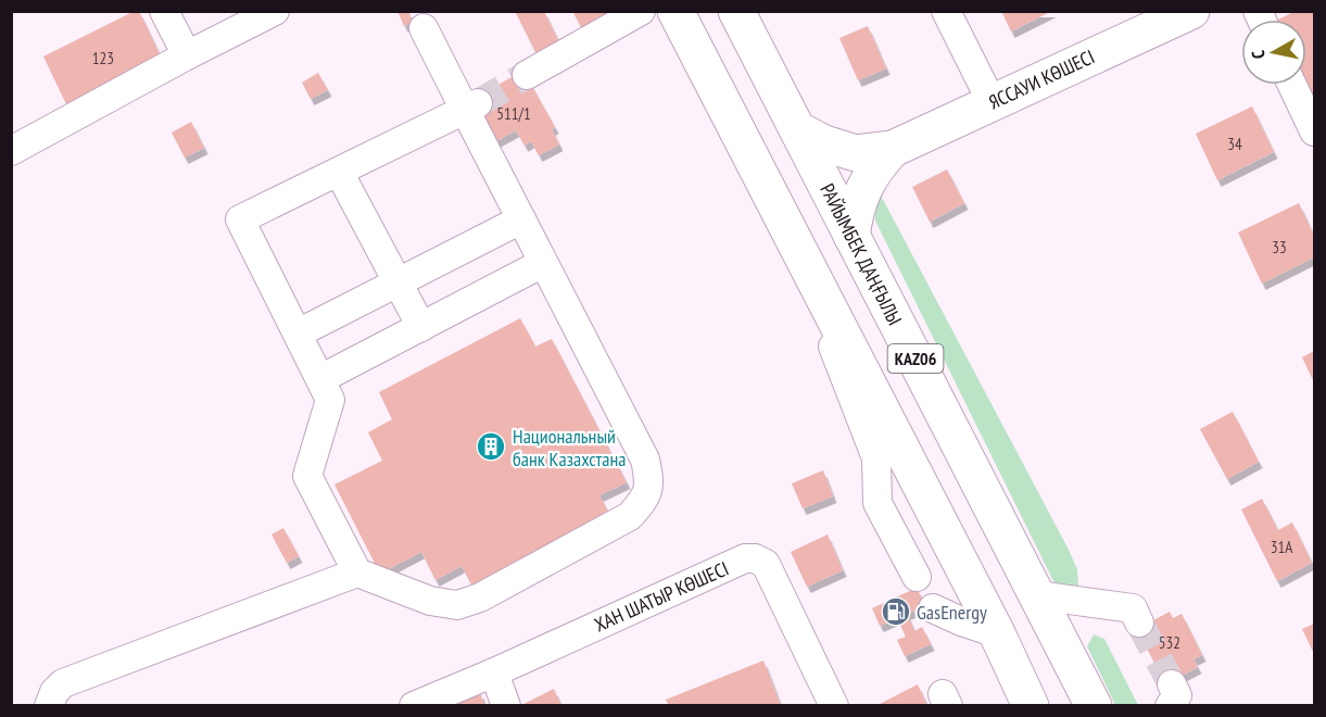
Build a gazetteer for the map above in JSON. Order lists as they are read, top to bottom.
{
  "streets": {
    "main road": ["ЯССАУИ КӨШЕСІ", "РАЙЫМБЕК ДАҢҒЫЛЫ", "KАZ06"],
    "street": ["ХАН ШАТЫР КӨШЕСІ"]
  },
  "places": {
    "building": ["Национальный банк Казахстана"],
    "fuel station": ["GasEnergy"]
  },
  "house_numbers": [
    "123",
    "511/1",
    "34",
    "33",
    "31А",
    "532"
  ],
  "north": "left"
}
